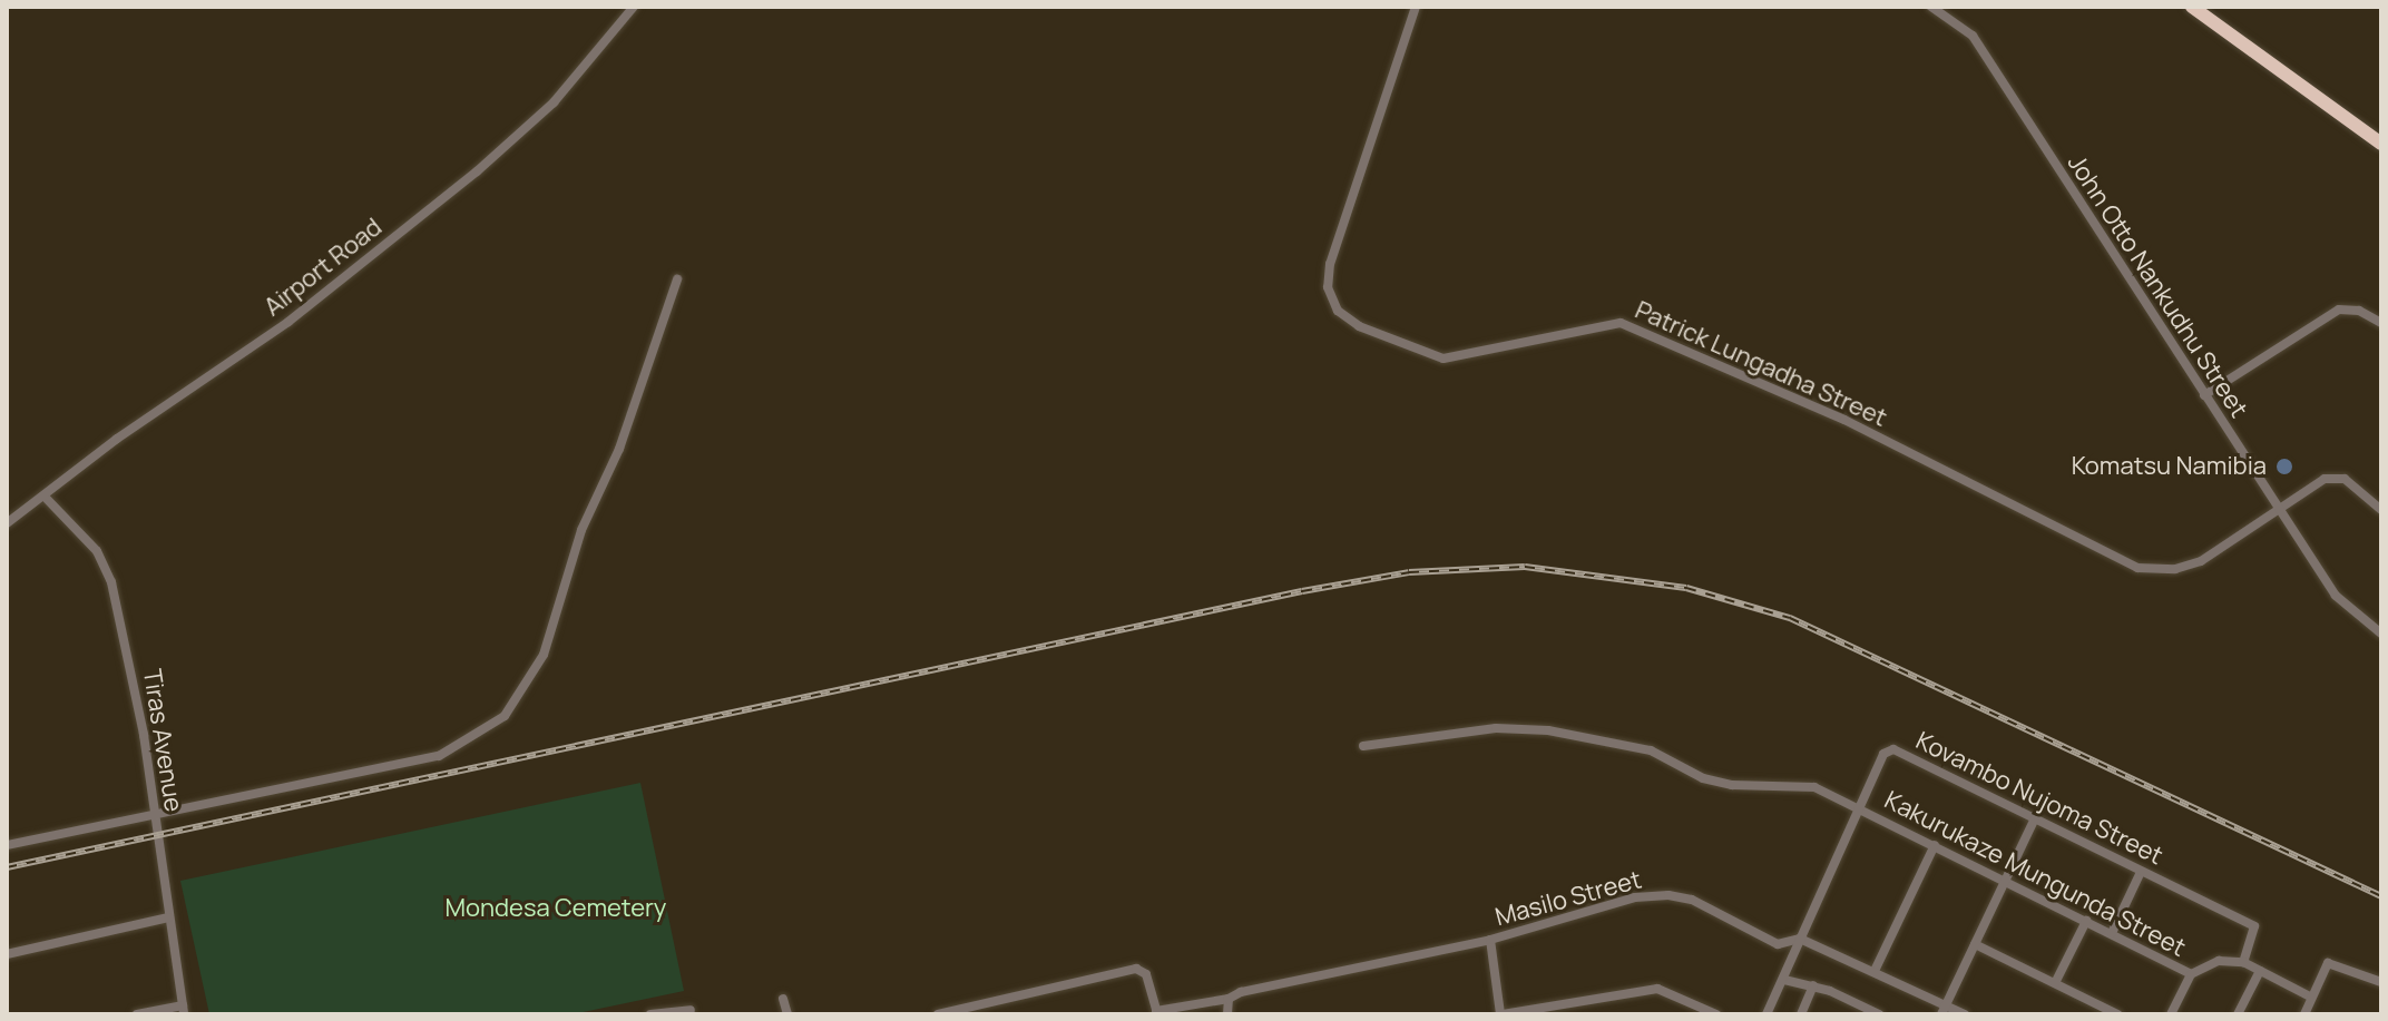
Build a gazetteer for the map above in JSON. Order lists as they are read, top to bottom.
{
  "streets": {
    "street": [
      "Airport Road",
      "John Otto Nankudhu Street",
      "Patrick Lungadha Street",
      "Tiras Avenue",
      "Kovambo Nujoma Street",
      "Kakurukaze Mungunda Street",
      "Masilo Street"
    ]
  },
  "crossings": [
    ["Airport Road", "Tiras Avenue"],
    ["John Otto Nankudhu Street", "Patrick Lungadha Street"],
    ["Kovambo Nujoma Street", "Kakurukaze Mungunda Street"],
    ["Kovambo Nujoma Street", "Masilo Street"]
  ],
  "parks": ["Mondesa Cemetery"],
  "places": ["Komatsu Namibia"]
}
